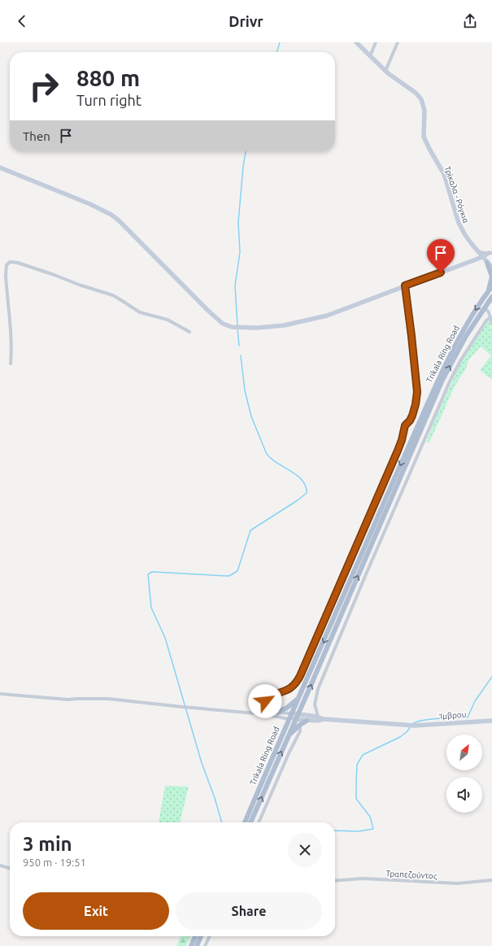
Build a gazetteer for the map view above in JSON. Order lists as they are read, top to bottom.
{
  "streets": {
    "main road": ["Trikala Ring Road"],
    "street": ["Τρίκαλα - Ρόγκια", "Ίμβρου", "Τραπεζούντος"]
  },
  "north": "top right",
  "page": {
    "header": "Drivr",
    "turn": ["880 m", "Turn right"],
    "then": "Then",
    "heading": ["3 min", "950 m · 19:51"],
    "buttons": ["Exit", "Share"]
  }
}
